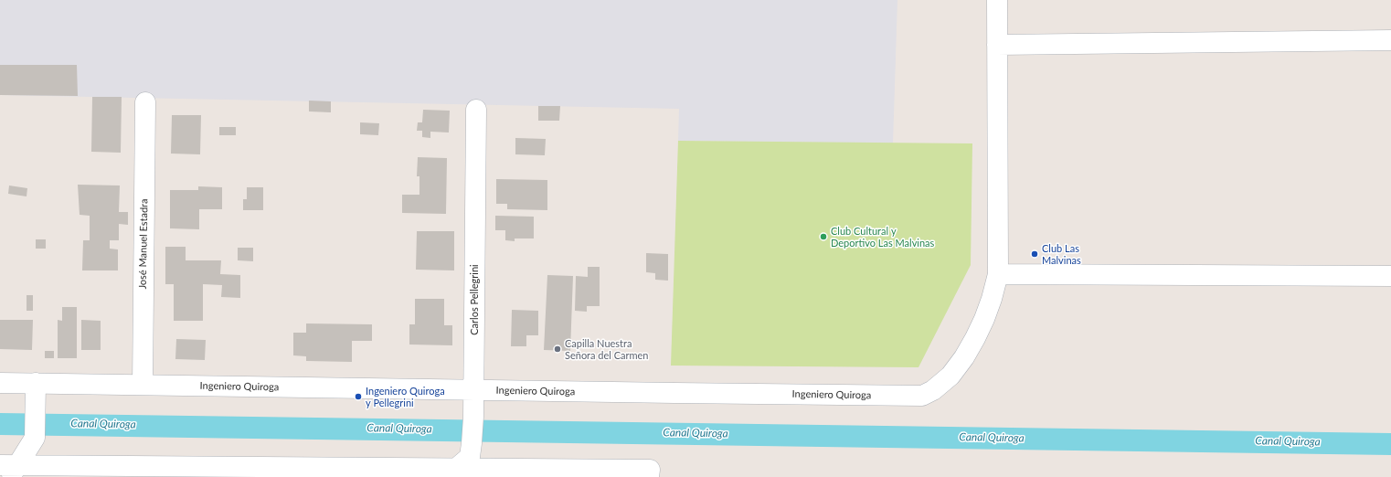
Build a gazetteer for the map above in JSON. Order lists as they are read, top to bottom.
{
  "streets": {
    "street": ["José Manuel Estadra", "Carlos Pellegrini", "Ingeniero Quiroga"]
  },
  "crossings": [
    ["José Manuel Estadra", "Ingeniero Quiroga"],
    ["Carlos Pellegrini", "Ingeniero Quiroga"]
  ],
  "water": ["Canal Quiroga"],
  "places": [
    "Club Cultural y Deportivo Las Malvinas",
    "Club Las Malvinas",
    "Capilla Nuestra Señora del Carmen",
    "Ingeniero Quiroga y Pellegrini"
  ]
}
